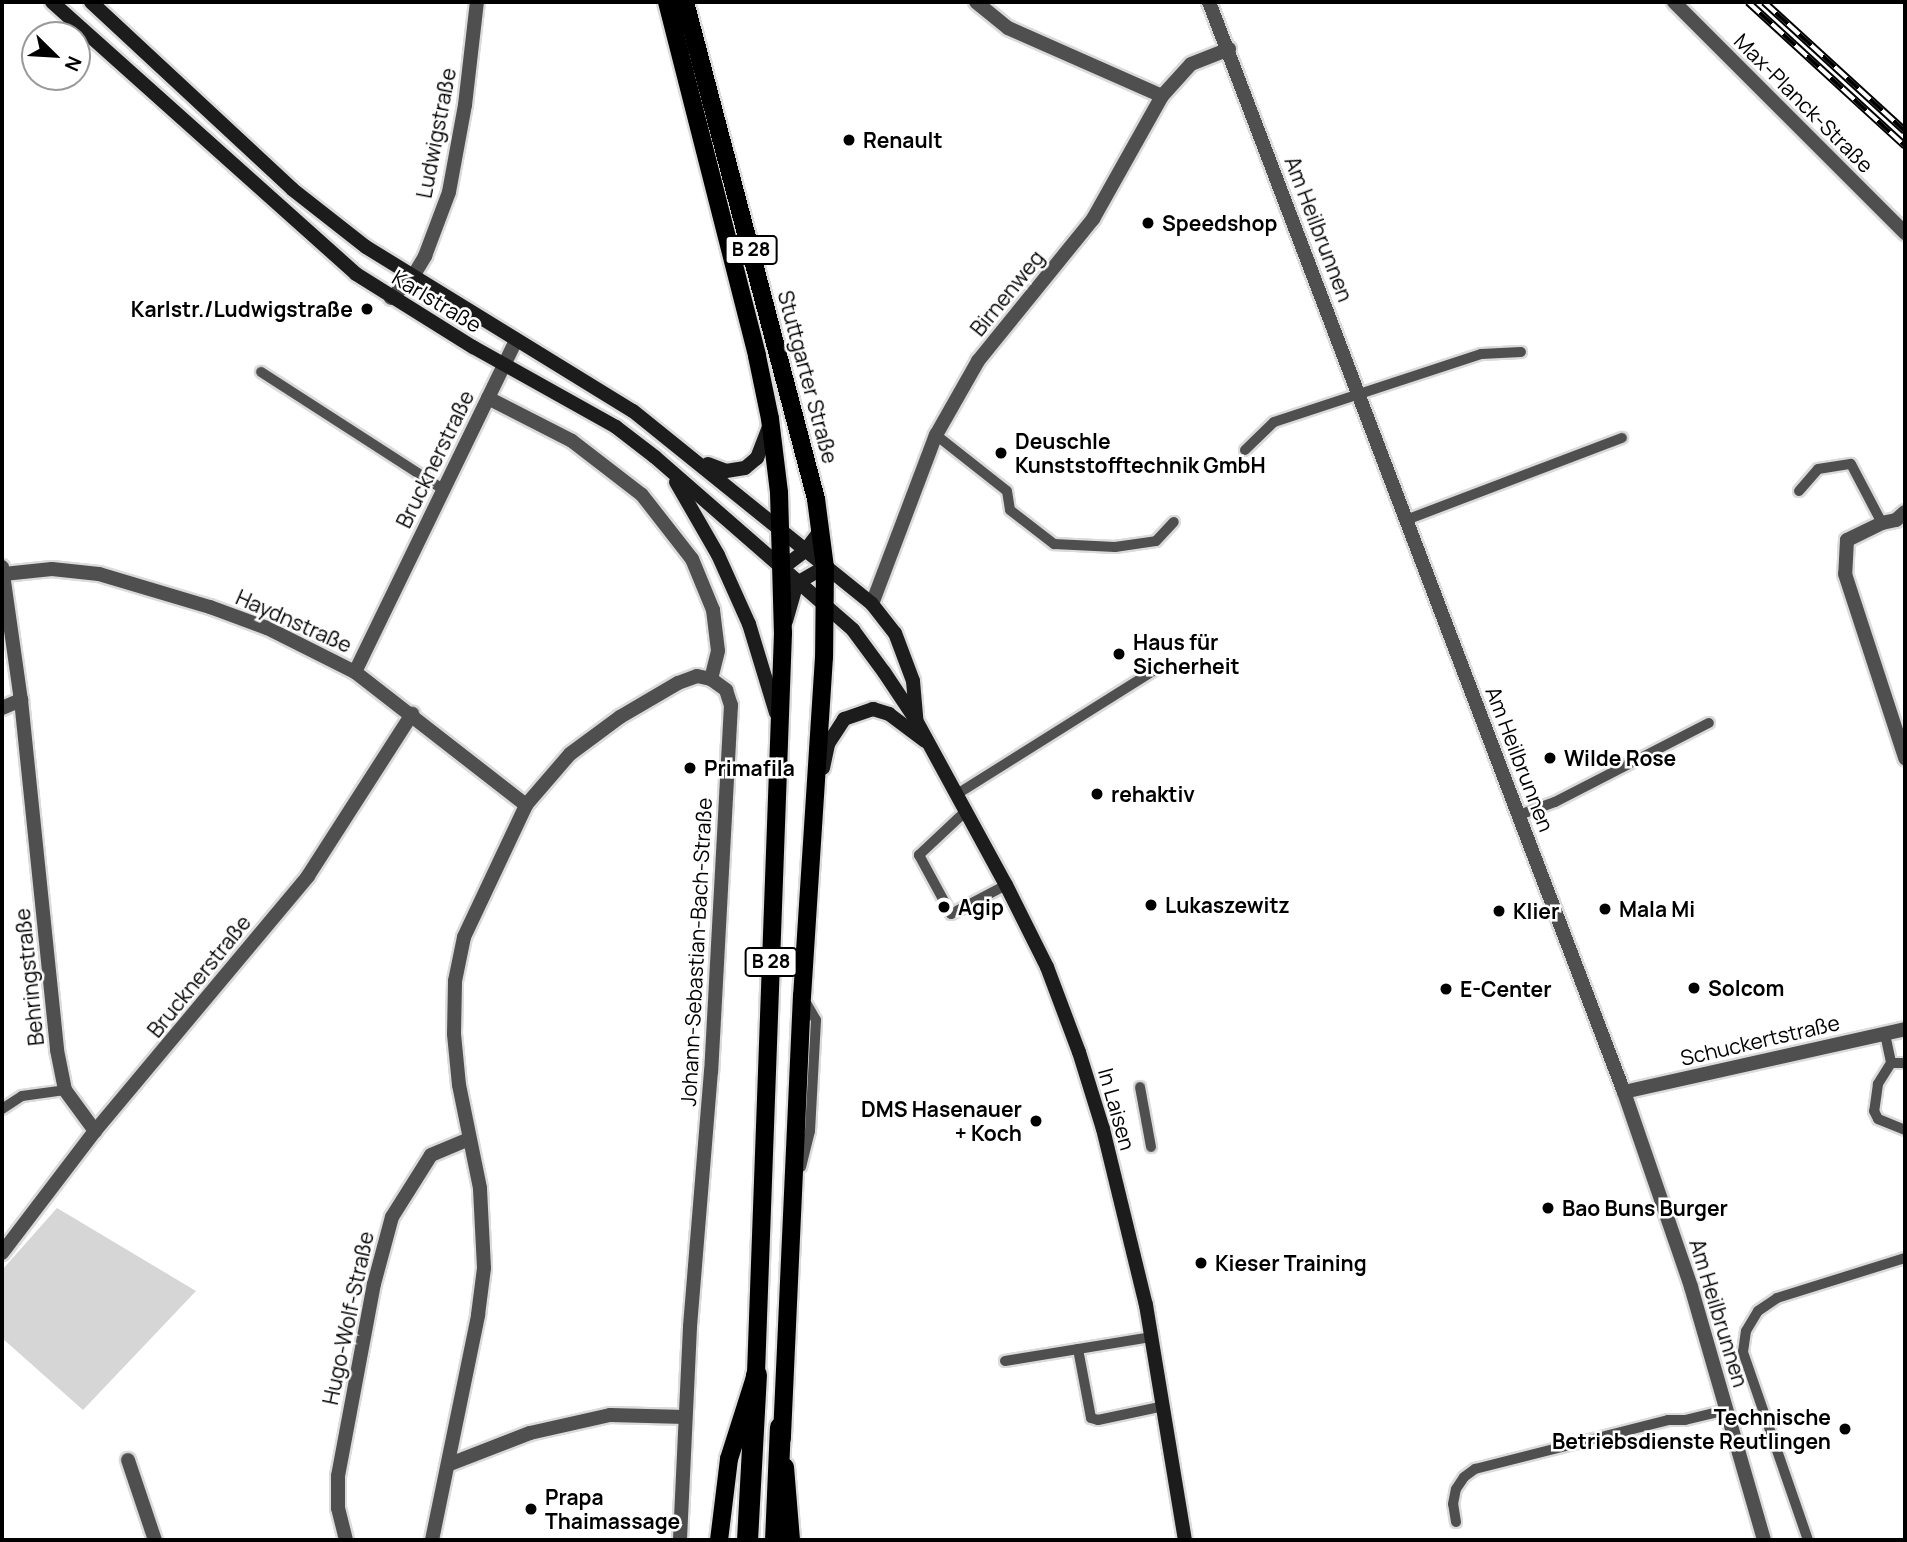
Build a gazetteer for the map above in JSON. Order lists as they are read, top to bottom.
{
  "streets": {
    "highway": ["B 28"],
    "main road": ["Karlstraße", "Stuttgarter Straße", "In Laisen"],
    "street": [
      "Max-Planck-Straße",
      "Ludwigstraße",
      "Am Heilbrunnen",
      "Birnenweg",
      "Brucknerstraße",
      "Haydnstraße",
      "Johann-Sebastian-Bach-Straße",
      "Behringstraße",
      "Schuckertstraße",
      "Hugo-Wolf-Straße"
    ]
  },
  "crossings": [
    ["Ludwigstraße", "Karlstraße"],
    ["Am Heilbrunnen", "Birnenweg"],
    ["Am Heilbrunnen", "Schuckertstraße"],
    ["B 28", "Karlstraße"],
    ["B 28", "Stuttgarter Straße"],
    ["B 28", "In Laisen"],
    ["Birnenweg", "In Laisen"],
    ["Karlstraße", "Stuttgarter Straße"],
    ["Karlstraße", "Brucknerstraße"],
    ["Karlstraße", "In Laisen"],
    ["Stuttgarter Straße", "In Laisen"],
    ["Brucknerstraße", "Haydnstraße"],
    ["Brucknerstraße", "Behringstraße"],
    ["Haydnstraße", "Behringstraße"]
  ],
  "places": [
    "Renault",
    "Speedshop",
    "Karlstr./Ludwigstraße",
    "Deuschle Kunststofftechnik GmbH",
    "Haus für Sicherheit",
    "Wilde Rose",
    "Primafila",
    "rehaktiv",
    "Lukaszewitz",
    "Agip",
    "Mala Mi",
    "Klier",
    "Solcom",
    "E-Center",
    "DMS Hasenauer + Koch",
    "Bao Buns Burger",
    "Kieser Training",
    "Technische Betriebsdienste Reutlingen",
    "Prapa Thaimassage"
  ],
  "north": "bottom right"
}
